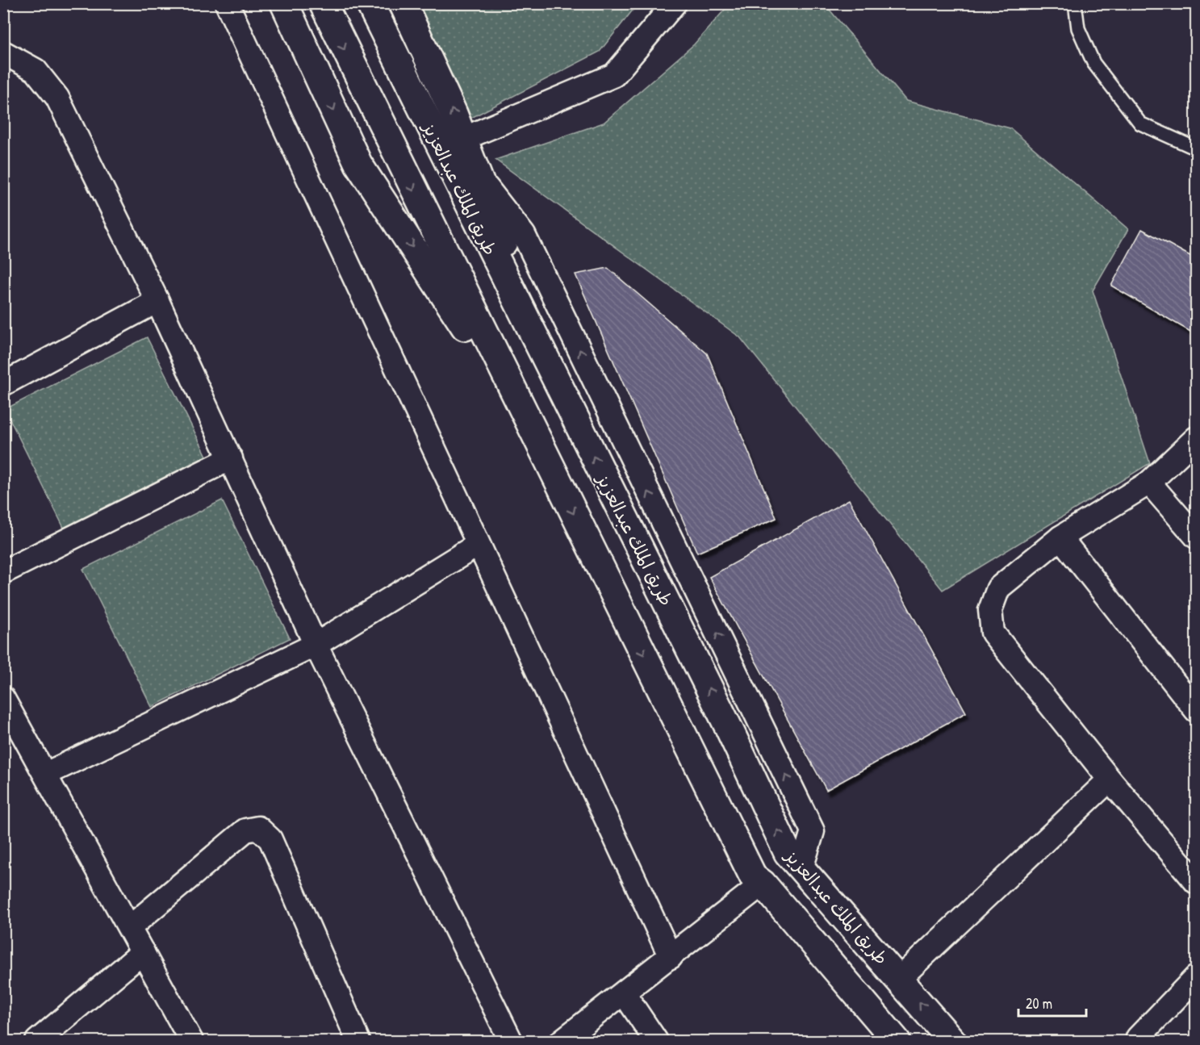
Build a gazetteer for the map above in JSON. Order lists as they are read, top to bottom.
{
  "streets": {
    "highway": ["طريق الملك عبدالعزيز"]
  },
  "scale_bar": "20 m"
}
